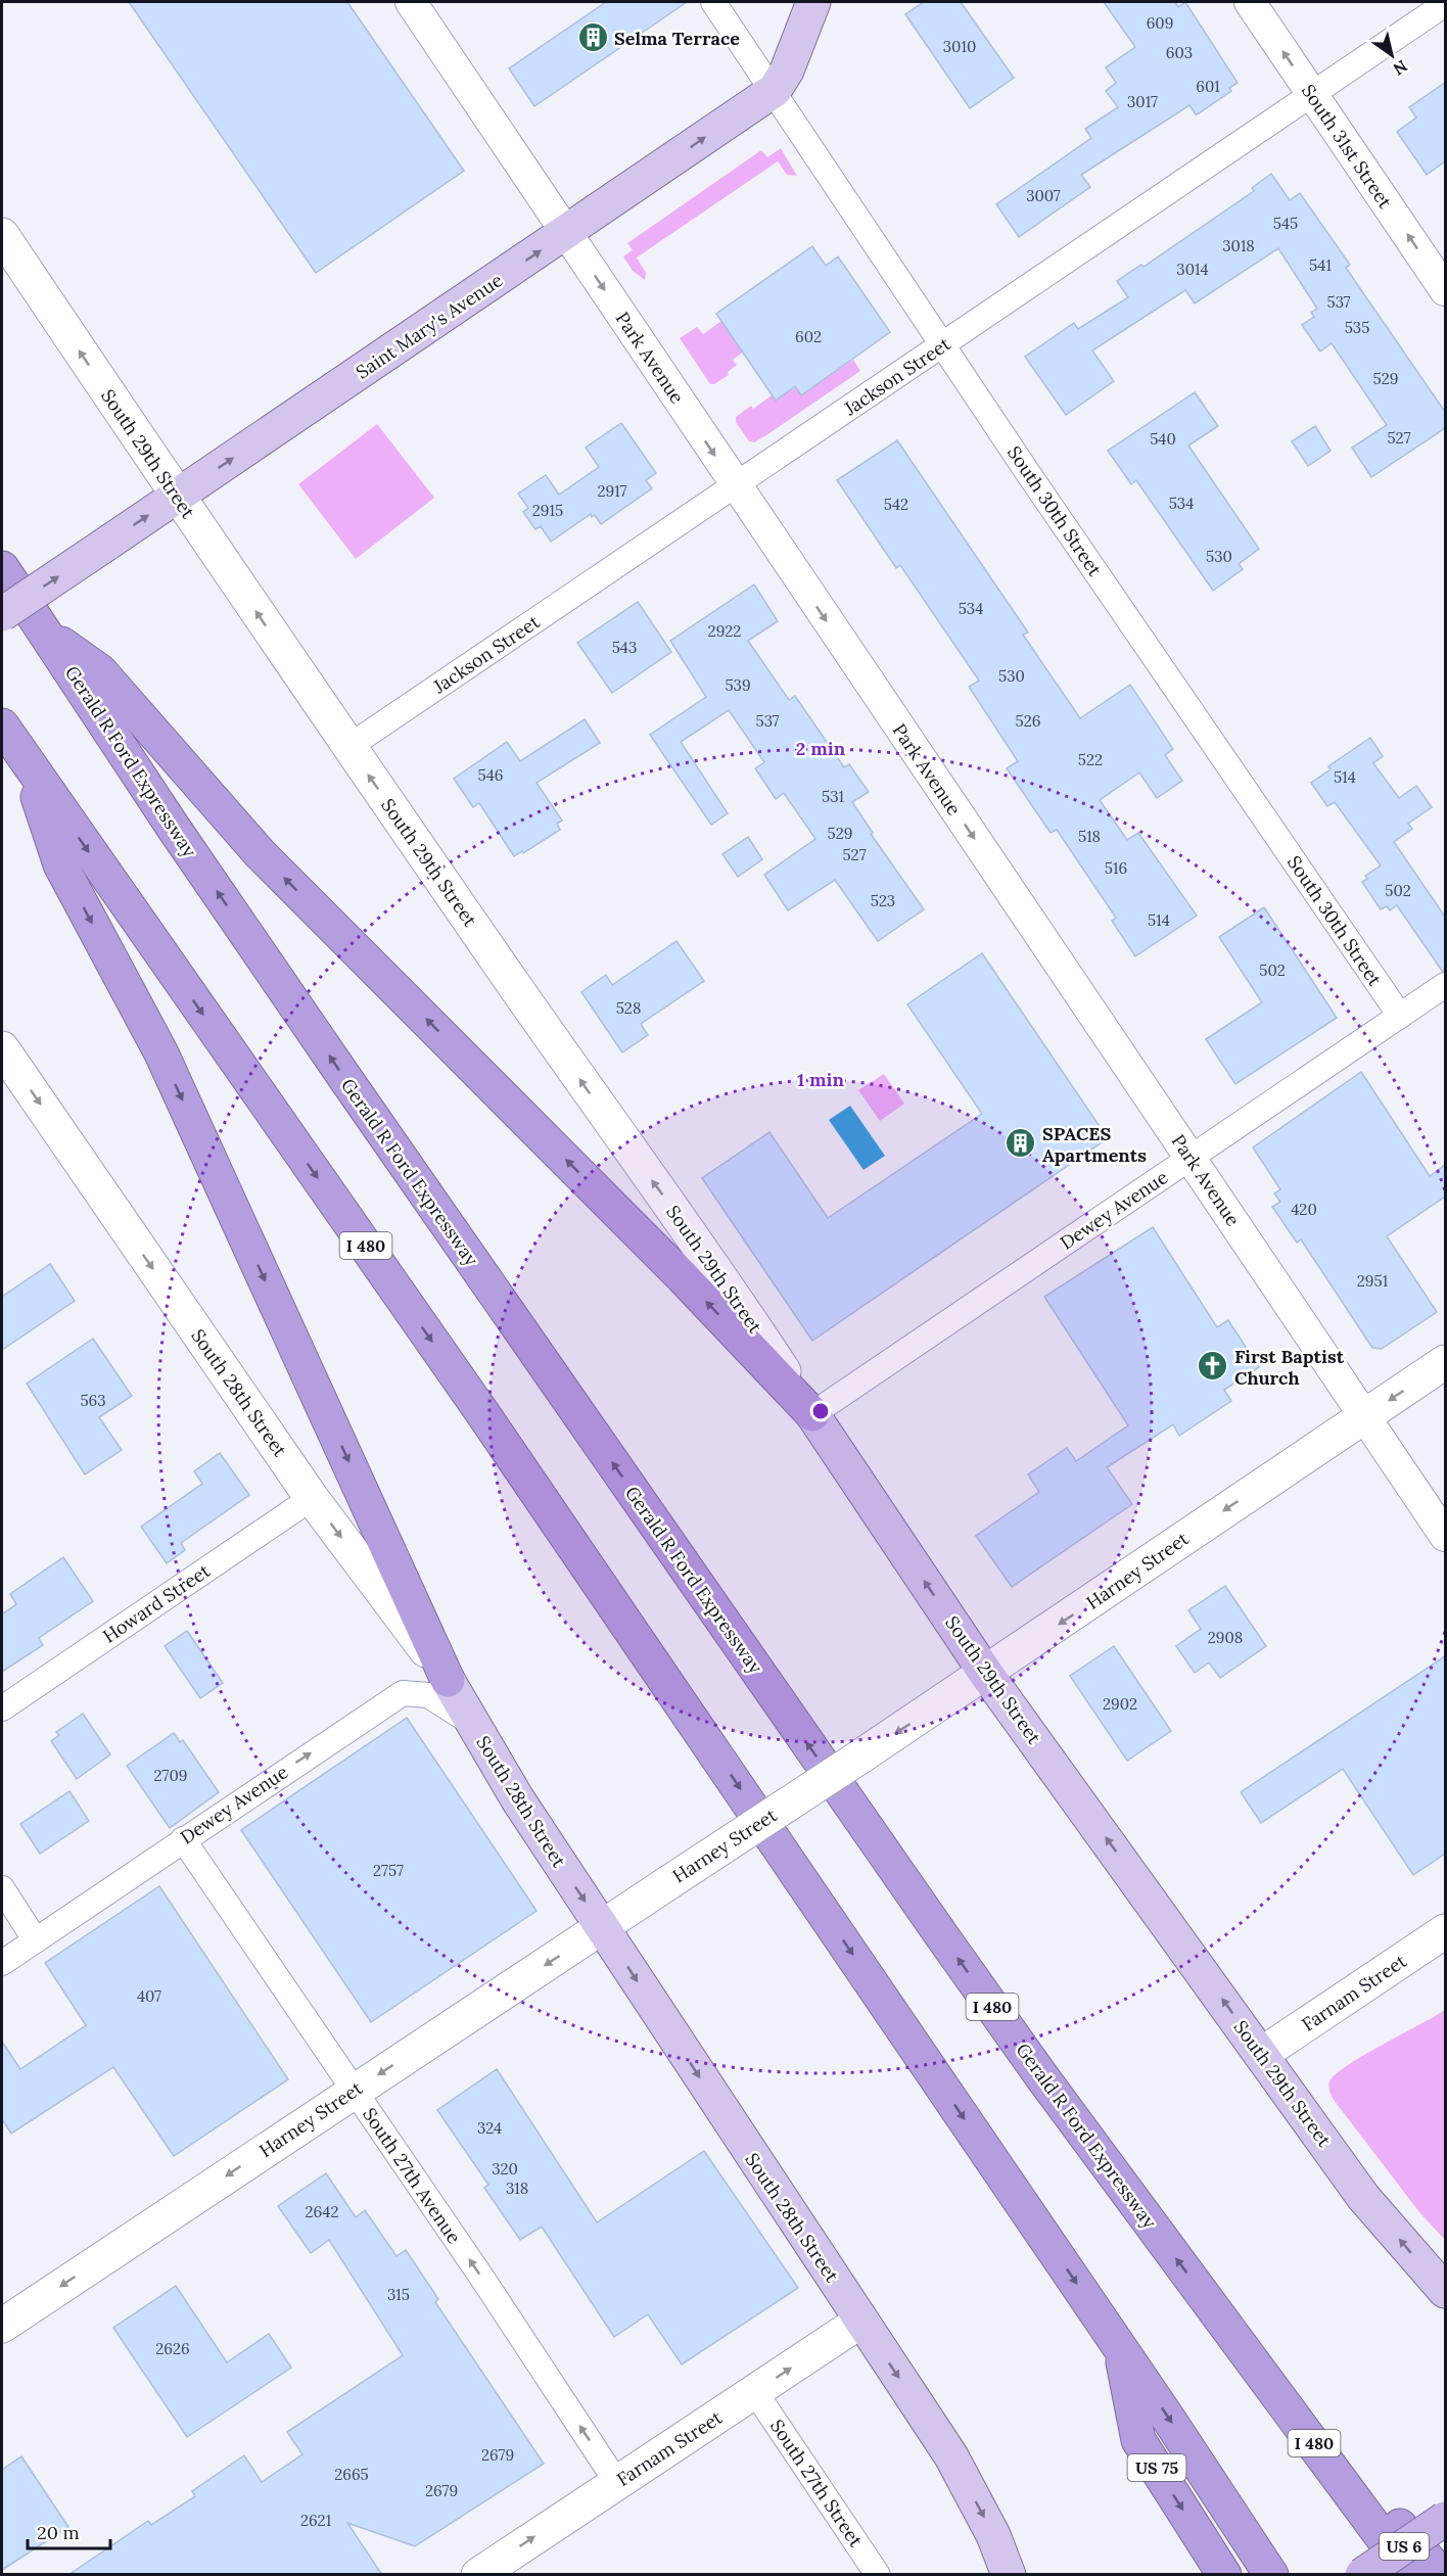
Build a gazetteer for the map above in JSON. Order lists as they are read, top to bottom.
{
  "streets": {
    "highway": [
      "Gerald R Ford Expressway",
      "I 480",
      "US 75",
      "US 6"
    ],
    "main road": [
      "Saint Mary's Avenue",
      "South 29th Street",
      "South 28th Street",
      "Harney Street",
      "Farnam Street"
    ],
    "street": [
      "South 31st Street",
      "Park Avenue",
      "Jackson Street",
      "South 30th Street",
      "Dewey Avenue",
      "Howard Street",
      "South 27th Avenue",
      "South 27th Street"
    ]
  },
  "crossings": [
    ["South 31st Street", "Jackson Street"],
    ["Saint Mary's Avenue", "Park Avenue"],
    ["Saint Mary's Avenue", "South 29th Street"],
    ["Saint Mary's Avenue", "South 30th Street"],
    ["Park Avenue", "Jackson Street"],
    ["Park Avenue", "Dewey Avenue"],
    ["Park Avenue", "Harney Street"],
    ["Jackson Street", "South 29th Street"],
    ["Jackson Street", "South 30th Street"],
    ["South 29th Street", "Dewey Avenue"],
    ["South 29th Street", "Harney Street"],
    ["South 29th Street", "Farnam Street"],
    ["South 30th Street", "Dewey Avenue"],
    ["Dewey Avenue", "South 28th Street"],
    ["Dewey Avenue", "South 27th Avenue"],
    ["I 480", "US 75"],
    ["South 28th Street", "Harney Street"],
    ["South 28th Street", "Howard Street"],
    ["South 28th Street", "Farnam Street"],
    ["Harney Street", "South 27th Avenue"],
    ["Farnam Street", "South 27th Avenue"],
    ["Farnam Street", "South 27th Street"]
  ],
  "one_way": [
    "South 31st Street",
    "Saint Mary's Avenue",
    "Park Avenue",
    "South 29th Street",
    "South 28th Street",
    "Harney Street",
    "Farnam Street",
    "South 27th Avenue"
  ],
  "places": {
    "building": ["Selma Terrace", "SPACES Apartments"],
    "church": ["First Baptist Church"]
  },
  "house_numbers": [
    "609",
    "3010",
    "603",
    "601",
    "3017",
    "3007",
    "545",
    "3018",
    "541",
    "3014",
    "537",
    "535",
    "602",
    "529",
    "527",
    "540",
    "2917",
    "534",
    "542",
    "2915",
    "530",
    "534",
    "2922",
    "543",
    "530",
    "539",
    "537",
    "526",
    "522",
    "546",
    "514",
    "531",
    "529",
    "518",
    "527",
    "516",
    "502",
    "523",
    "514",
    "502",
    "528",
    "420",
    "2951",
    "563",
    "2908",
    "2902",
    "2709",
    "2757",
    "407",
    "324",
    "320",
    "318",
    "2642",
    "315",
    "2626",
    "2679",
    "2665",
    "2679",
    "2621"
  ],
  "scale_bar": "20 m",
  "north": "bottom right",
  "rings": ["2 min", "1 min"]
}
